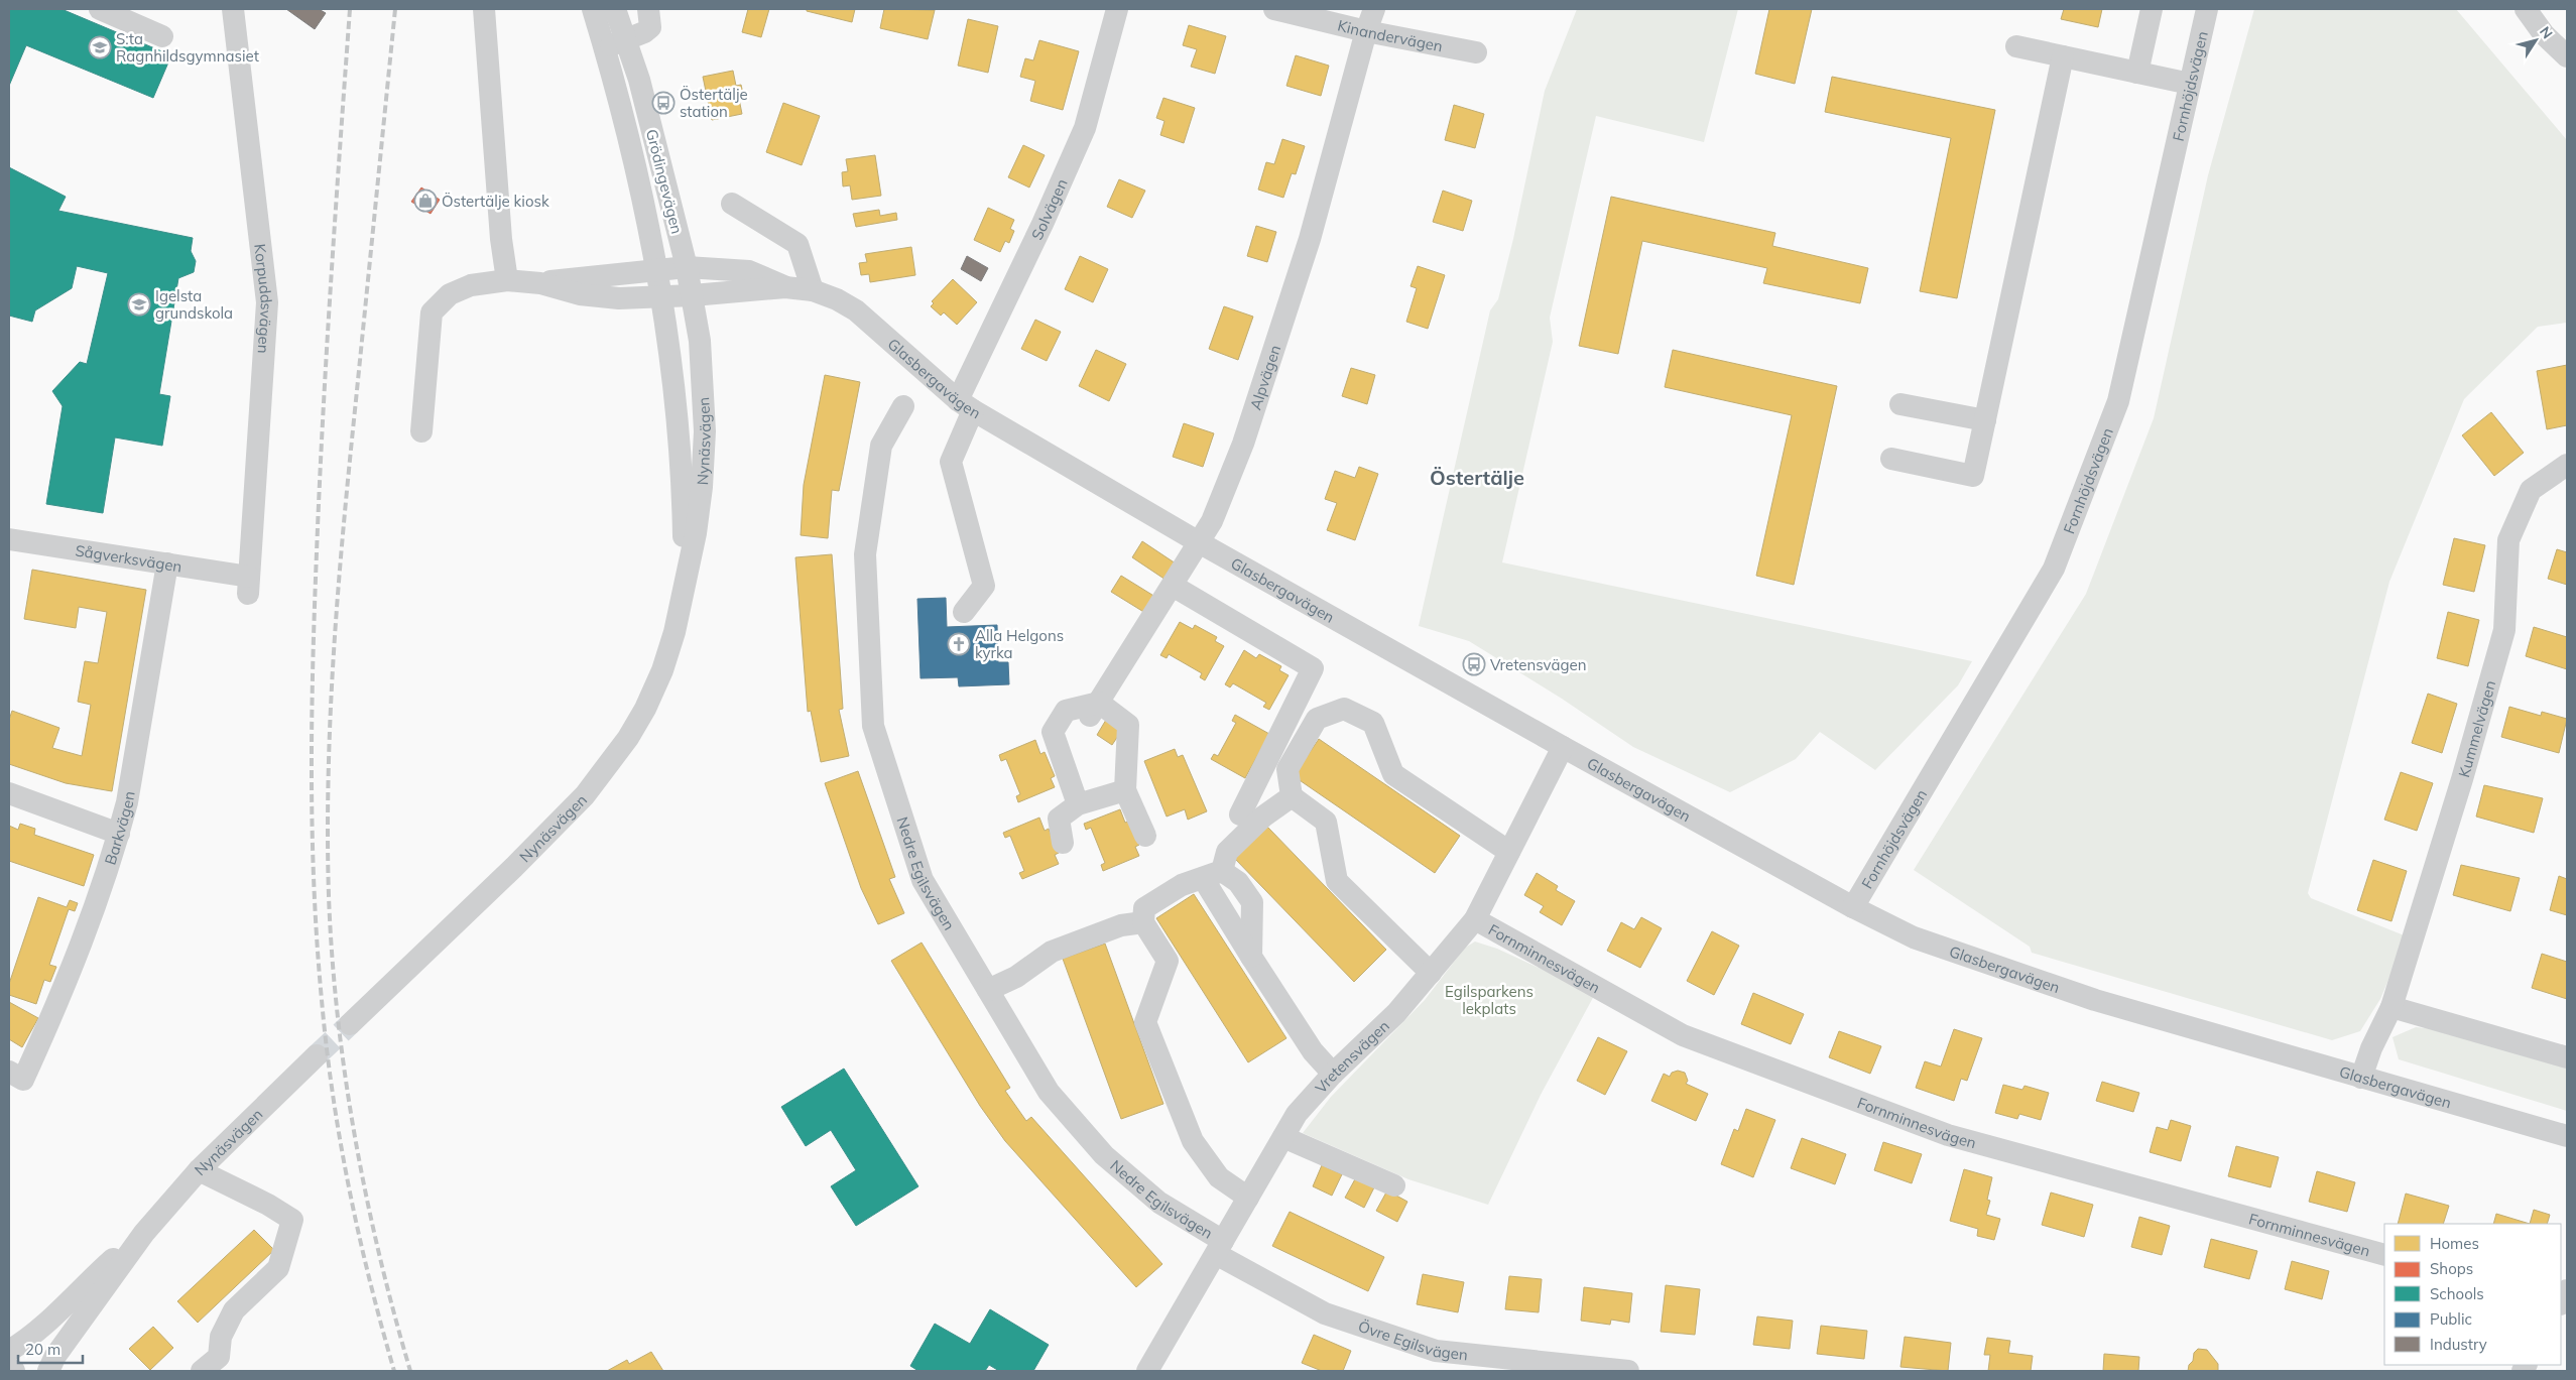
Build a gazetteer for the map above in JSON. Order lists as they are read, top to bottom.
{
  "streets": {
    "street": [
      "Kinandervägen",
      "Fornhöjdsvägen",
      "Grödingevägen",
      "Solvägen",
      "Korpuddsvägen",
      "Glasbergavägen",
      "Alpvägen",
      "Nynäsvägen",
      "Sågverksvägen",
      "Kummelvägen",
      "Barkvägen",
      "Nedre Egilsvägen",
      "Fornminnesvägen",
      "Vretensvägen",
      "Övre Egilsvägen"
    ]
  },
  "crossings": [
    ["Kinandervägen", "Alpvägen"],
    ["Fornhöjdsvägen", "Glasbergavägen"],
    ["Grödingevägen", "Glasbergavägen"],
    ["Grödingevägen", "Nynäsvägen"],
    ["Solvägen", "Glasbergavägen"],
    ["Korpuddsvägen", "Sågverksvägen"],
    ["Glasbergavägen", "Alpvägen"],
    ["Glasbergavägen", "Nynäsvägen"],
    ["Glasbergavägen", "Kummelvägen"],
    ["Glasbergavägen", "Vretensvägen"],
    ["Sågverksvägen", "Barkvägen"],
    ["Nedre Egilsvägen", "Vretensvägen"],
    ["Nedre Egilsvägen", "Övre Egilsvägen"],
    ["Fornminnesvägen", "Vretensvägen"],
    ["Vretensvägen", "Övre Egilsvägen"]
  ],
  "districts": ["Östertälje"],
  "parks": ["Egilsparkens lekplats"],
  "places": {
    "school or university": ["S:ta Ragnhildsgymnasiet", "Igelsta grundskola"],
    "bus stop": ["Östertälje station", "Vretensvägen"],
    "shop": ["Östertälje kiosk"],
    "church": ["Alla Helgons kyrka"]
  },
  "legend": [
    "Homes",
    "Shops",
    "Schools",
    "Public",
    "Industry"
  ],
  "scale_bar": "20 m",
  "north": "top right"
}
